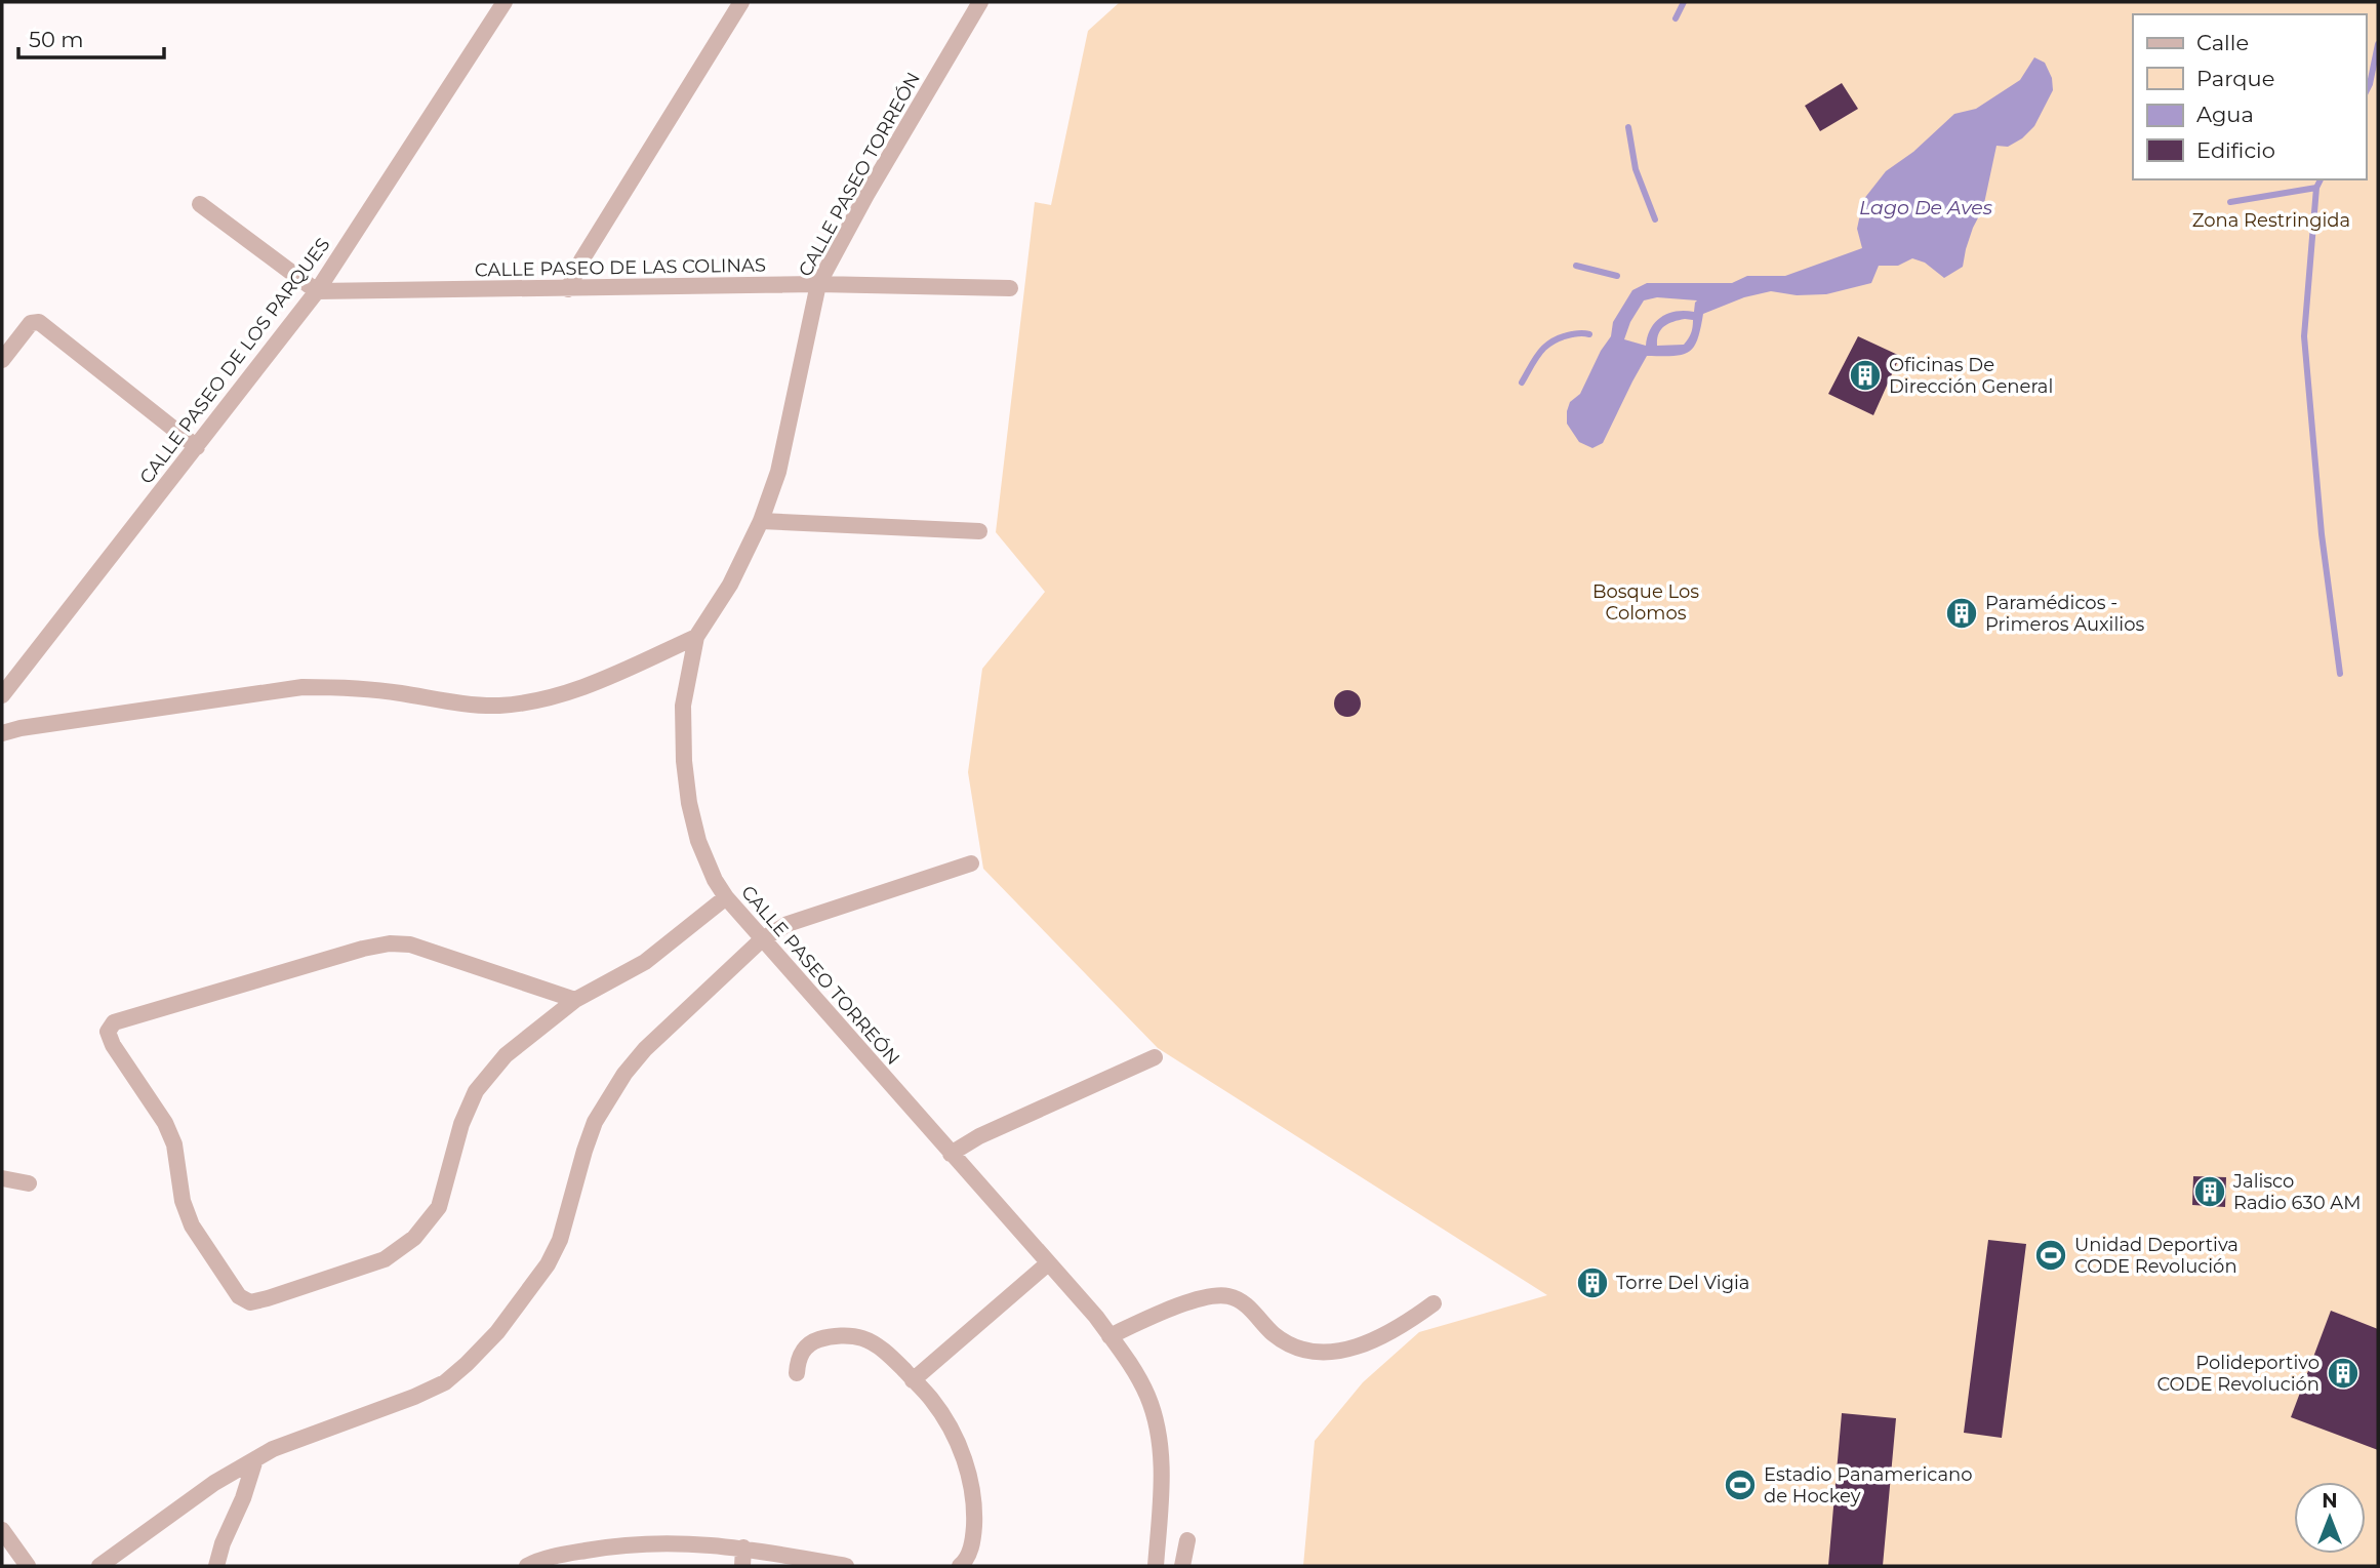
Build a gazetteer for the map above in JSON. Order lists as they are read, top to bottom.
{
  "streets": {
    "street": ["CALLE PASEO TORREÓN", "CALLE PASEO DE LAS COLINAS", "CALLE PASEO DE LOS PARQUES"]
  },
  "crossings": [
    ["CALLE PASEO TORREÓN", "CALLE PASEO DE LAS COLINAS"],
    ["CALLE PASEO DE LAS COLINAS", "CALLE PASEO DE LOS PARQUES"]
  ],
  "water": ["Lago De Aves"],
  "parks": ["Zona Restringida", "Bosque Los Colomos"],
  "places": {
    "building": [
      "Oficinas De Dirección General",
      "Paramédicos - Primeros Auxilios",
      "Jalisco Radio 630 AM",
      "Torre Del Vigia",
      "Polideportivo CODE Revolución"
    ],
    "sports": ["Unidad Deportiva CODE Revolución", "Estadio Panamericano de Hockey"]
  },
  "legend": [
    "Calle",
    "Parque",
    "Agua",
    "Edificio"
  ],
  "scale_bar": "50 m",
  "north": "top"
}
